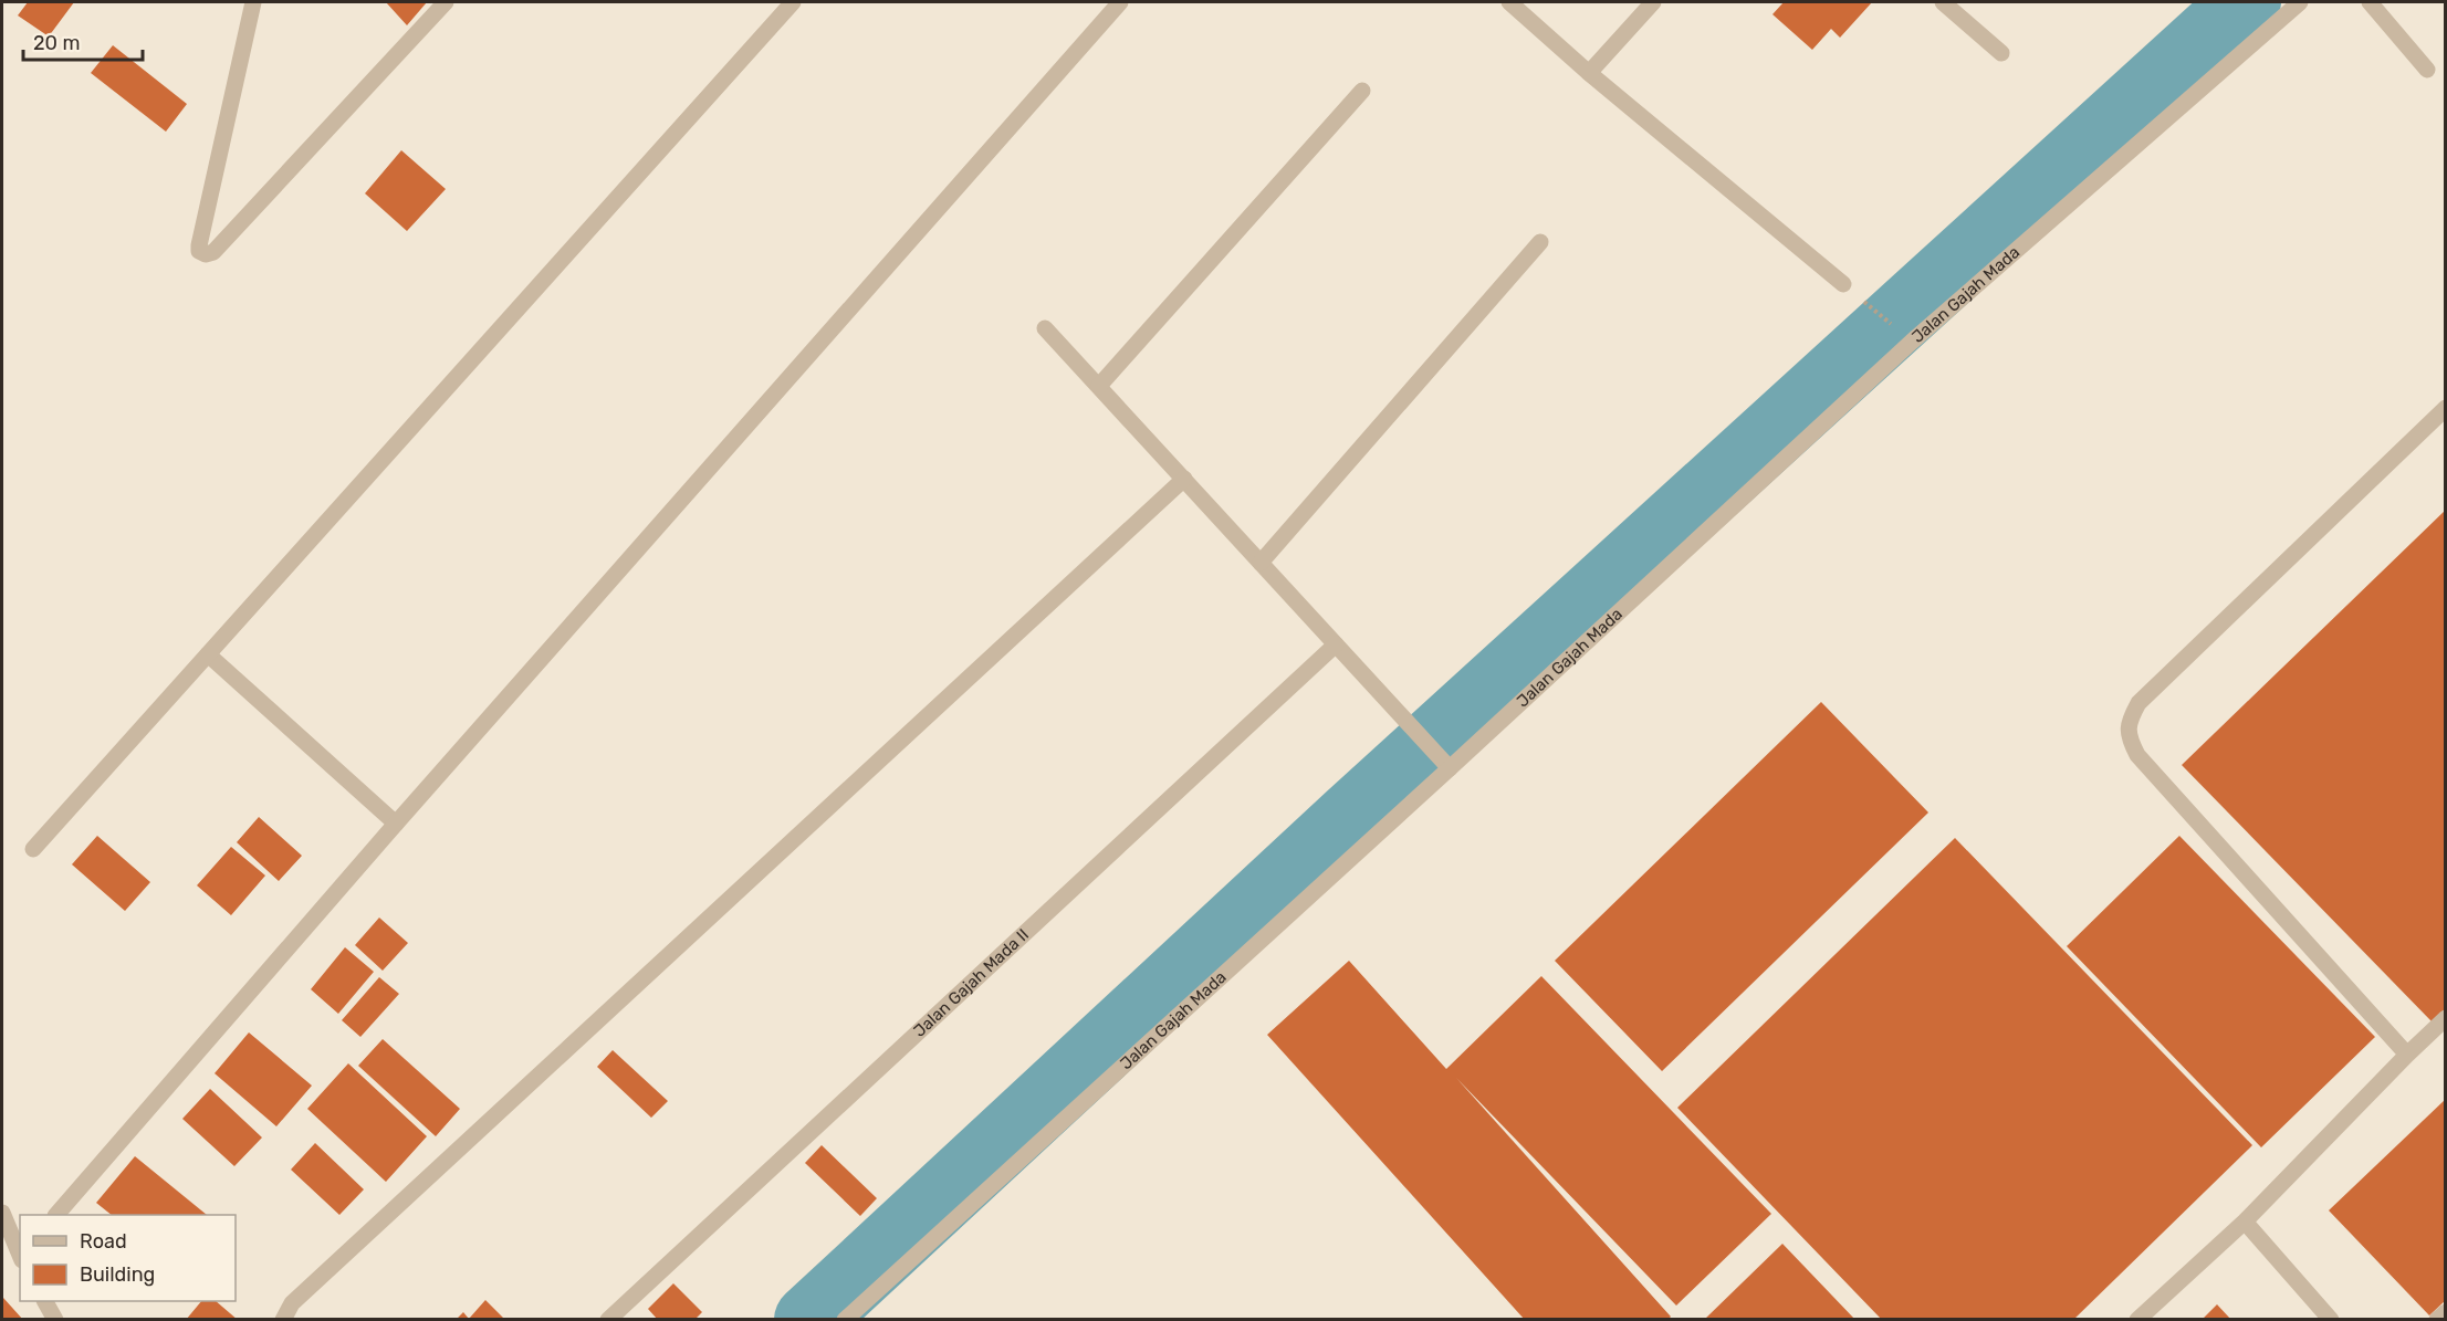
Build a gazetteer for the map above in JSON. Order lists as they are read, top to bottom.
{
  "streets": {
    "street": ["Jalan Gajah Mada", "Jalan Gajah Mada II"]
  },
  "legend": ["Road", "Building"],
  "scale_bar": "20 m"
}
